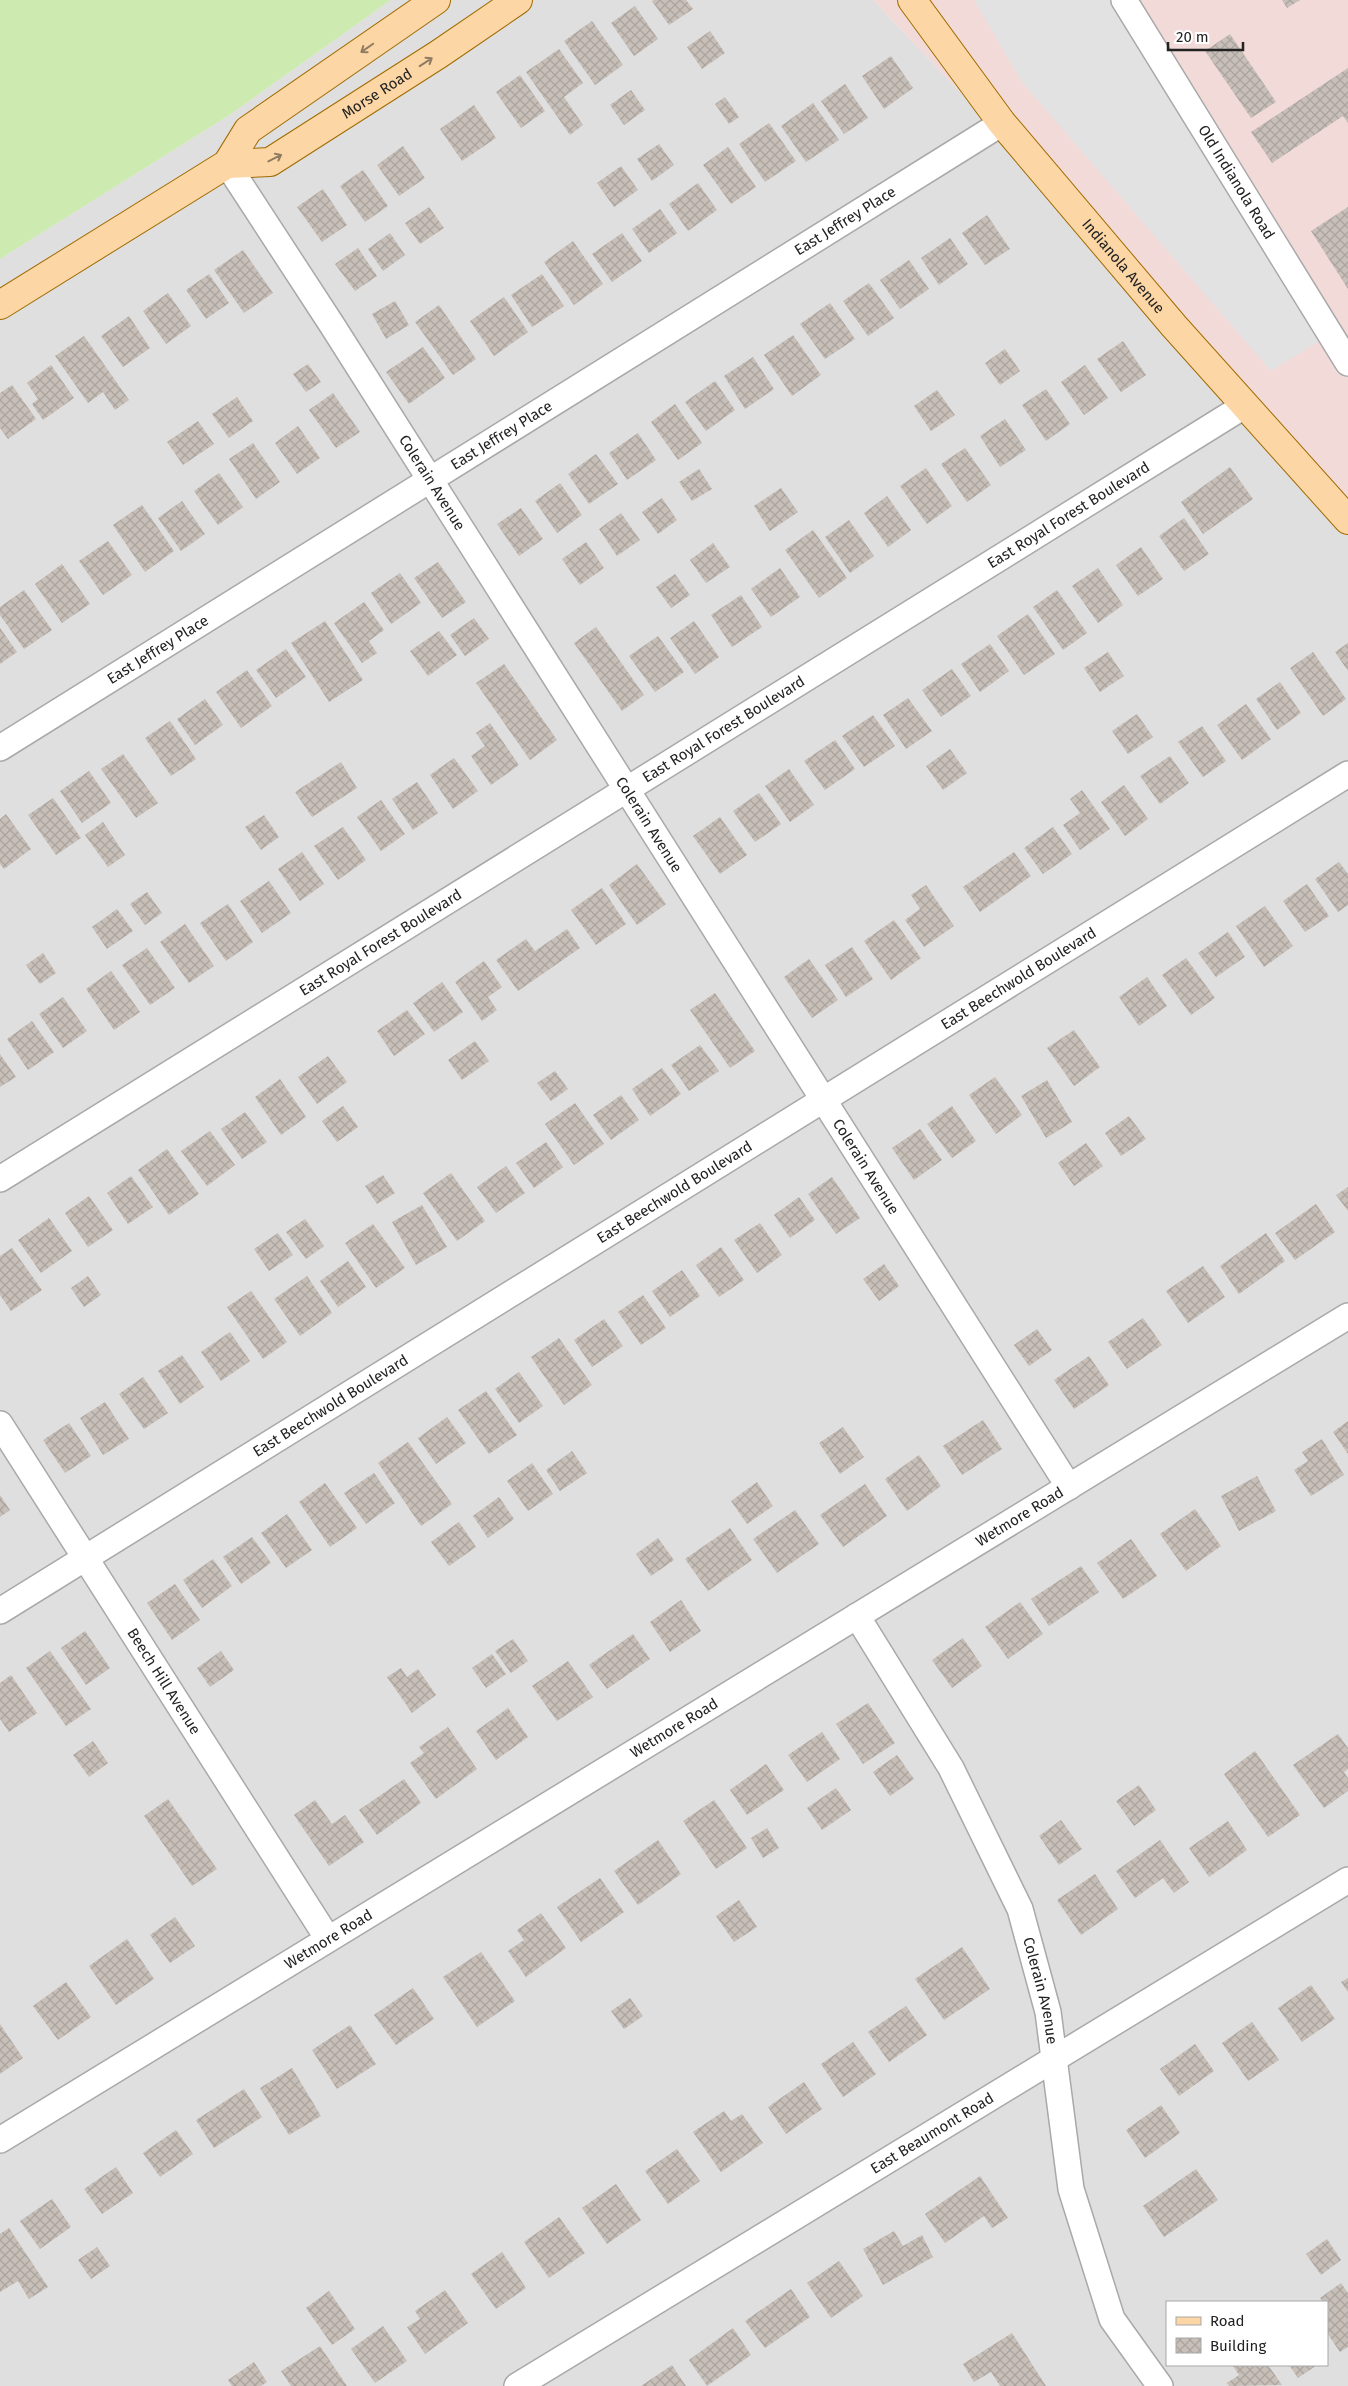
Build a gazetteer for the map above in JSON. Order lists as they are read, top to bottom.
{
  "streets": {
    "main road": ["Morse Road", "Indianola Avenue"],
    "street": [
      "Old Indianola Road",
      "East Jeffrey Place",
      "Colerain Avenue",
      "East Royal Forest Boulevard",
      "East Beechwold Boulevard",
      "Wetmore Road",
      "Beech Hill Avenue",
      "East Beaumont Road"
    ]
  },
  "crossings": [
    ["Morse Road", "Colerain Avenue"],
    ["East Jeffrey Place", "Indianola Avenue"],
    ["East Jeffrey Place", "Colerain Avenue"],
    ["Indianola Avenue", "East Royal Forest Boulevard"],
    ["Colerain Avenue", "East Royal Forest Boulevard"],
    ["Colerain Avenue", "East Beechwold Boulevard"],
    ["Colerain Avenue", "Wetmore Road"],
    ["Colerain Avenue", "East Beaumont Road"],
    ["East Beechwold Boulevard", "Beech Hill Avenue"],
    ["Wetmore Road", "Beech Hill Avenue"]
  ],
  "legend": ["Road", "Building"],
  "scale_bar": "20 m"
}
